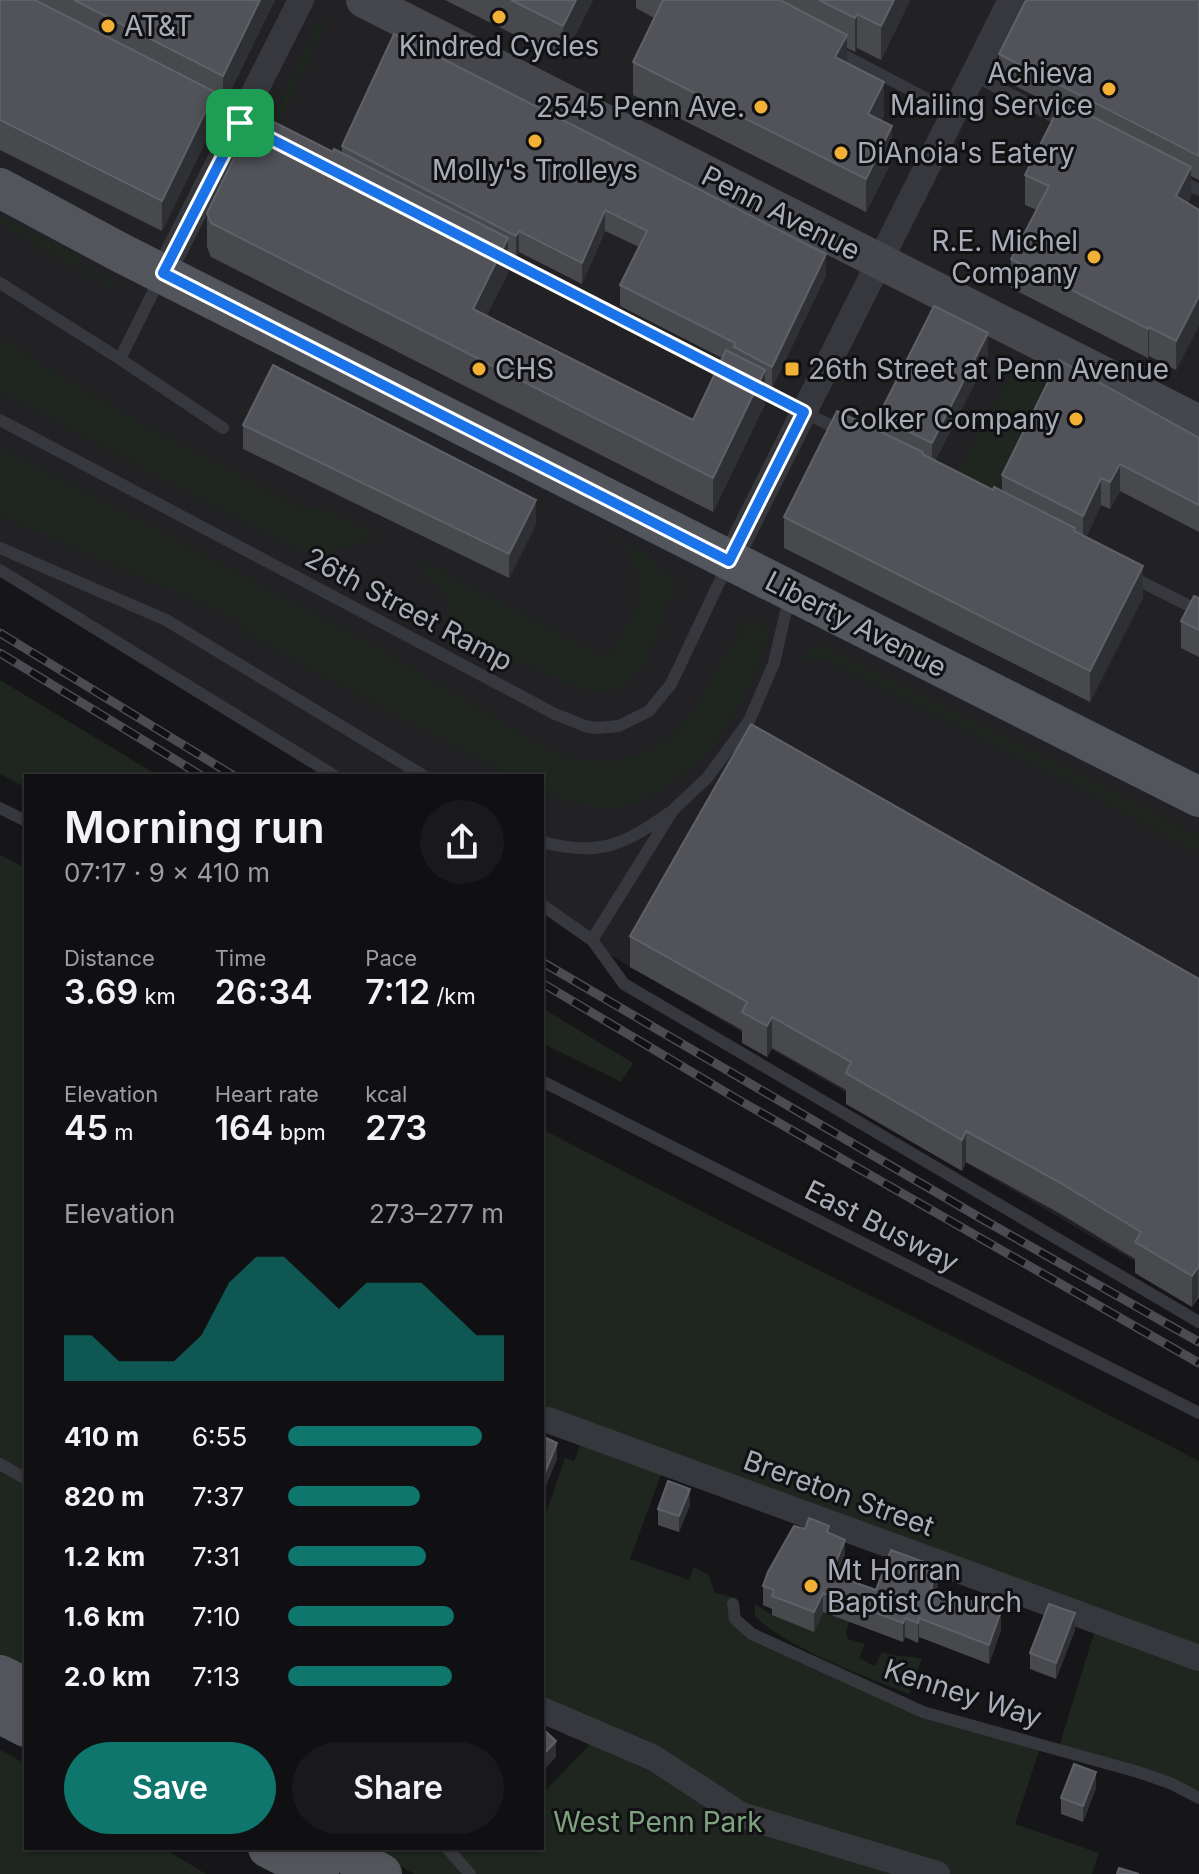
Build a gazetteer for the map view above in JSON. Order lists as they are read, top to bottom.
{
  "streets": {
    "main road": ["Liberty Avenue"],
    "street": ["Penn Avenue", "Brereton Street"],
    "lane": ["26th Street Ramp", "East Busway", "Kenney Way"]
  },
  "crossings": [
    ["26th Street Ramp", "Liberty Avenue"]
  ],
  "parks": ["West Penn Park"],
  "places": {
    "other": [
      "Kindred Cycles",
      "AT&T",
      "Achieva Mailing Service",
      "2545 Penn Ave.",
      "Molly's Trolleys",
      "DiAnoia's Eatery",
      "R.E. Michel Company",
      "CHS",
      "Colker Company",
      "Mt Horran Baptist Church"
    ],
    "transit": ["26th Street at Penn Avenue"]
  },
  "page": {
    "heading": ["Morning run", "07:17 · 9 × 410 m"],
    "stats": [
      ["Distance", "3.69 km"],
      ["Time", "26:34"],
      ["Pace", "7:12 /km"],
      ["Elevation", "45 m"],
      ["Heart rate", "164 bpm"],
      ["kcal", "273"]
    ],
    "chart": ["Elevation", "273–277 m"],
    "list": [
      {
        "name": "410 m",
        "note": "6:55"
      },
      {
        "name": "820 m",
        "note": "7:37"
      },
      {
        "name": "1.2 km",
        "note": "7:31"
      },
      {
        "name": "1.6 km",
        "note": "7:10"
      },
      {
        "name": "2.0 km",
        "note": "7:13"
      }
    ],
    "buttons": ["Save", "Share"]
  }
}
